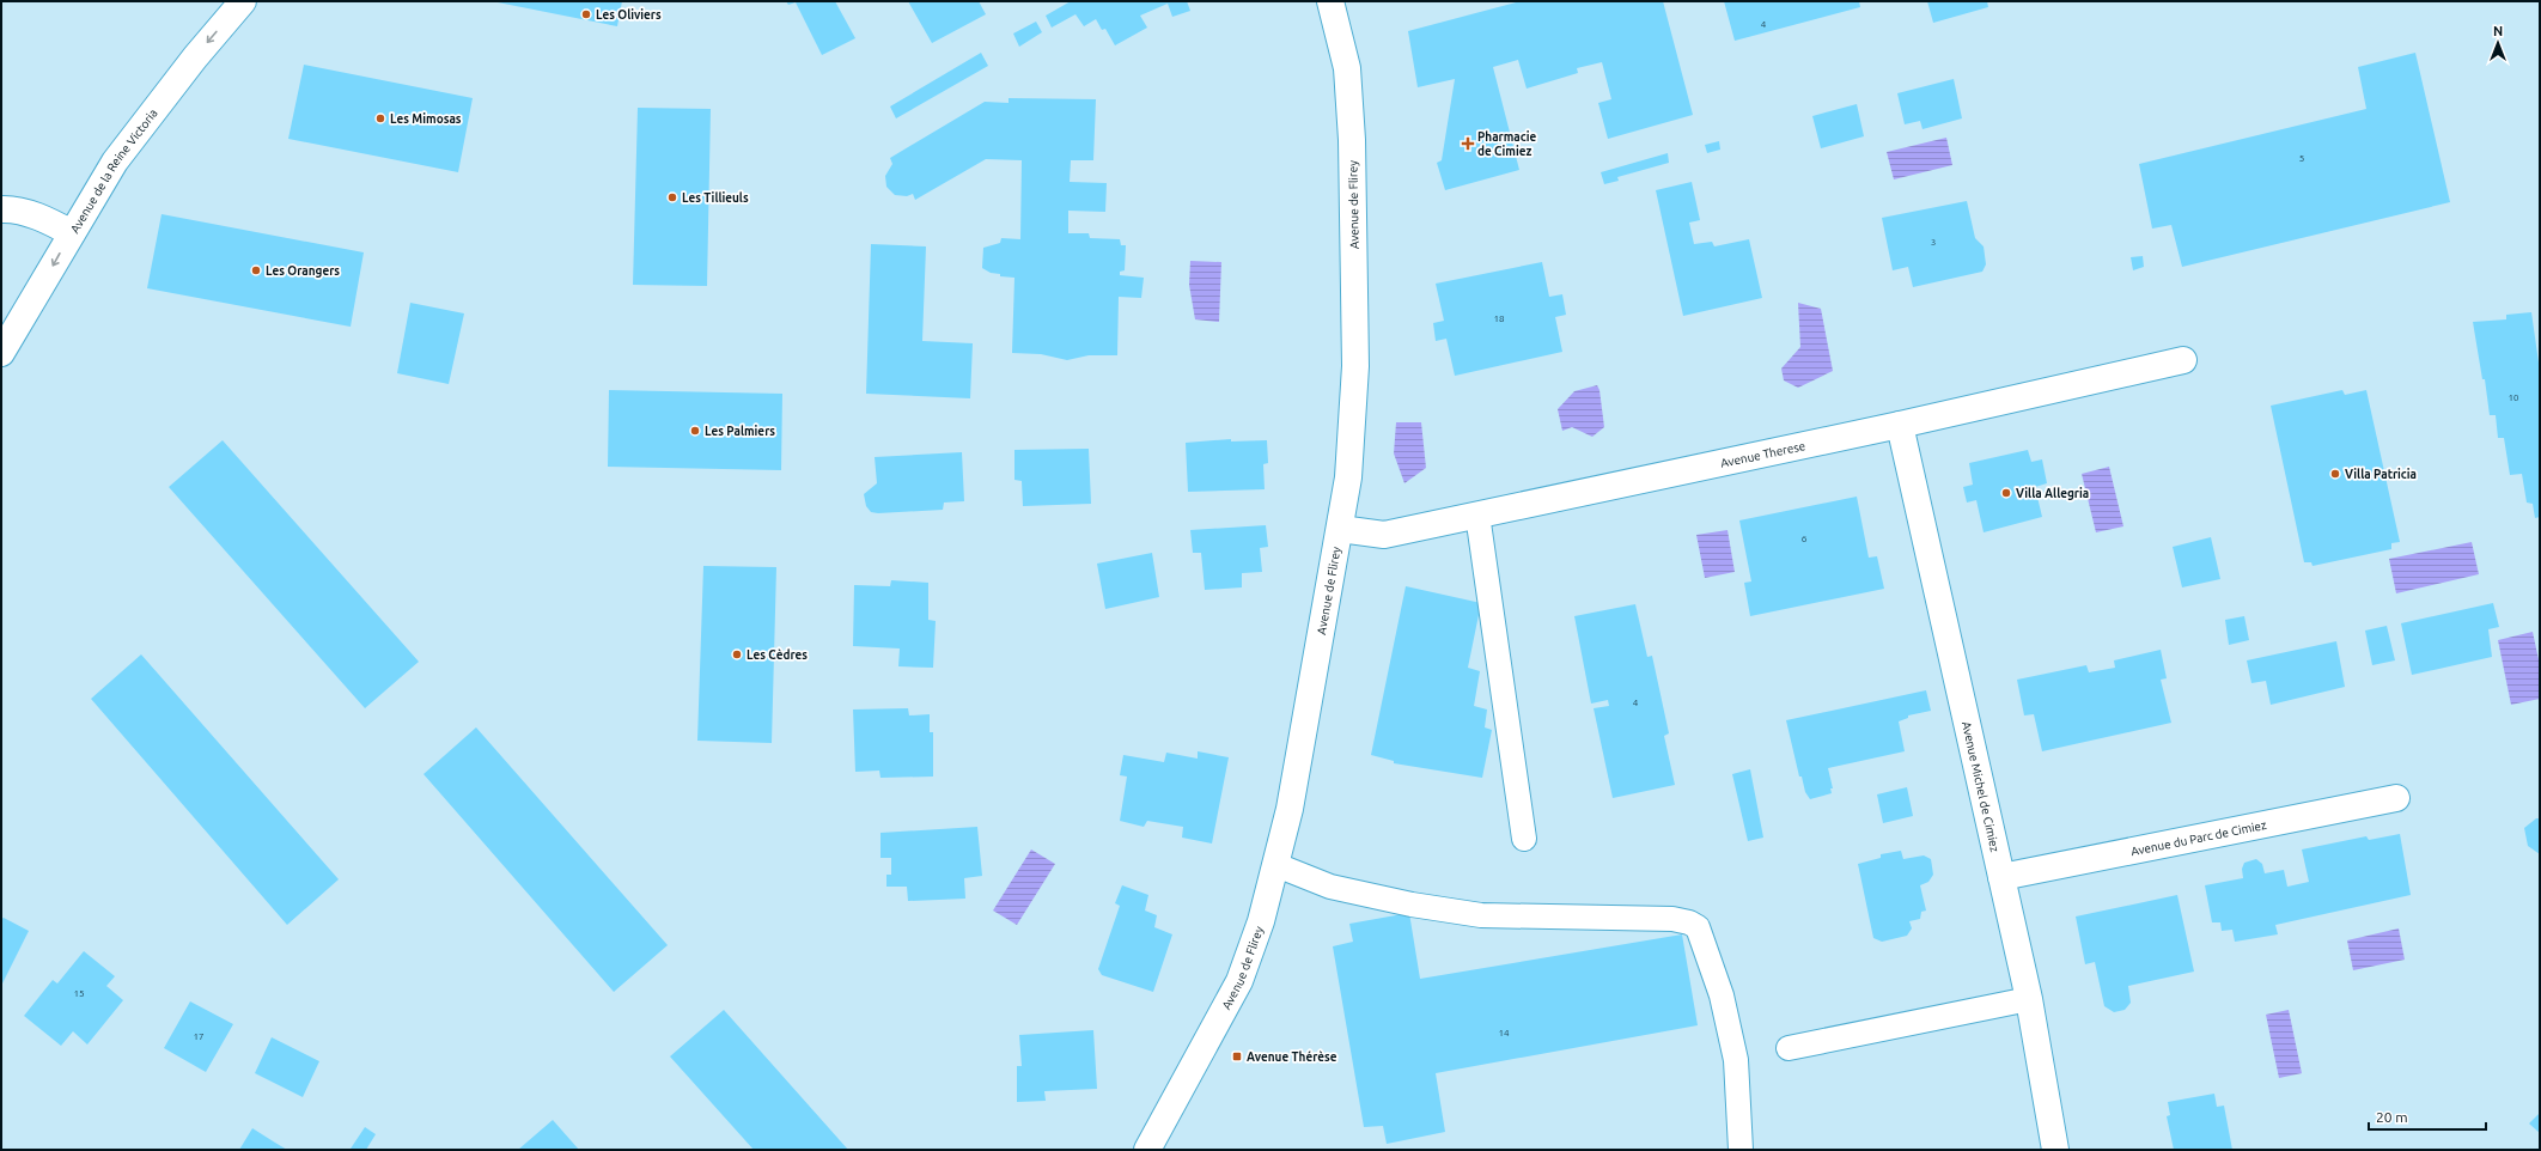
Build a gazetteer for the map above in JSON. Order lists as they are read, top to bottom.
{
  "streets": {
    "street": [
      "Avenue de la Reine Victoria",
      "Avenue de Flirey",
      "Avenue Therese",
      "Avenue Michel de Cimiez",
      "Avenue du Parc de Cimiez"
    ]
  },
  "crossings": [
    ["Avenue de Flirey", "Avenue Therese"],
    ["Avenue Therese", "Avenue Michel de Cimiez"],
    ["Avenue Michel de Cimiez", "Avenue du Parc de Cimiez"]
  ],
  "one_way": ["Avenue de la Reine Victoria"],
  "places": {
    "other": [
      "Les Oliviers",
      "Les Mimosas",
      "Les Tillieuls",
      "Les Orangers",
      "Les Palmiers",
      "Villa Patricia",
      "Villa Allegria",
      "Les Cèdres"
    ],
    "health": ["Pharmacie de Cimiez"],
    "transit": ["Avenue Thérèse"]
  },
  "house_numbers": [
    "4",
    "5",
    "3",
    "18",
    "10",
    "6",
    "4",
    "15",
    "14",
    "17"
  ],
  "scale_bar": "20 m",
  "north": "top"
}
